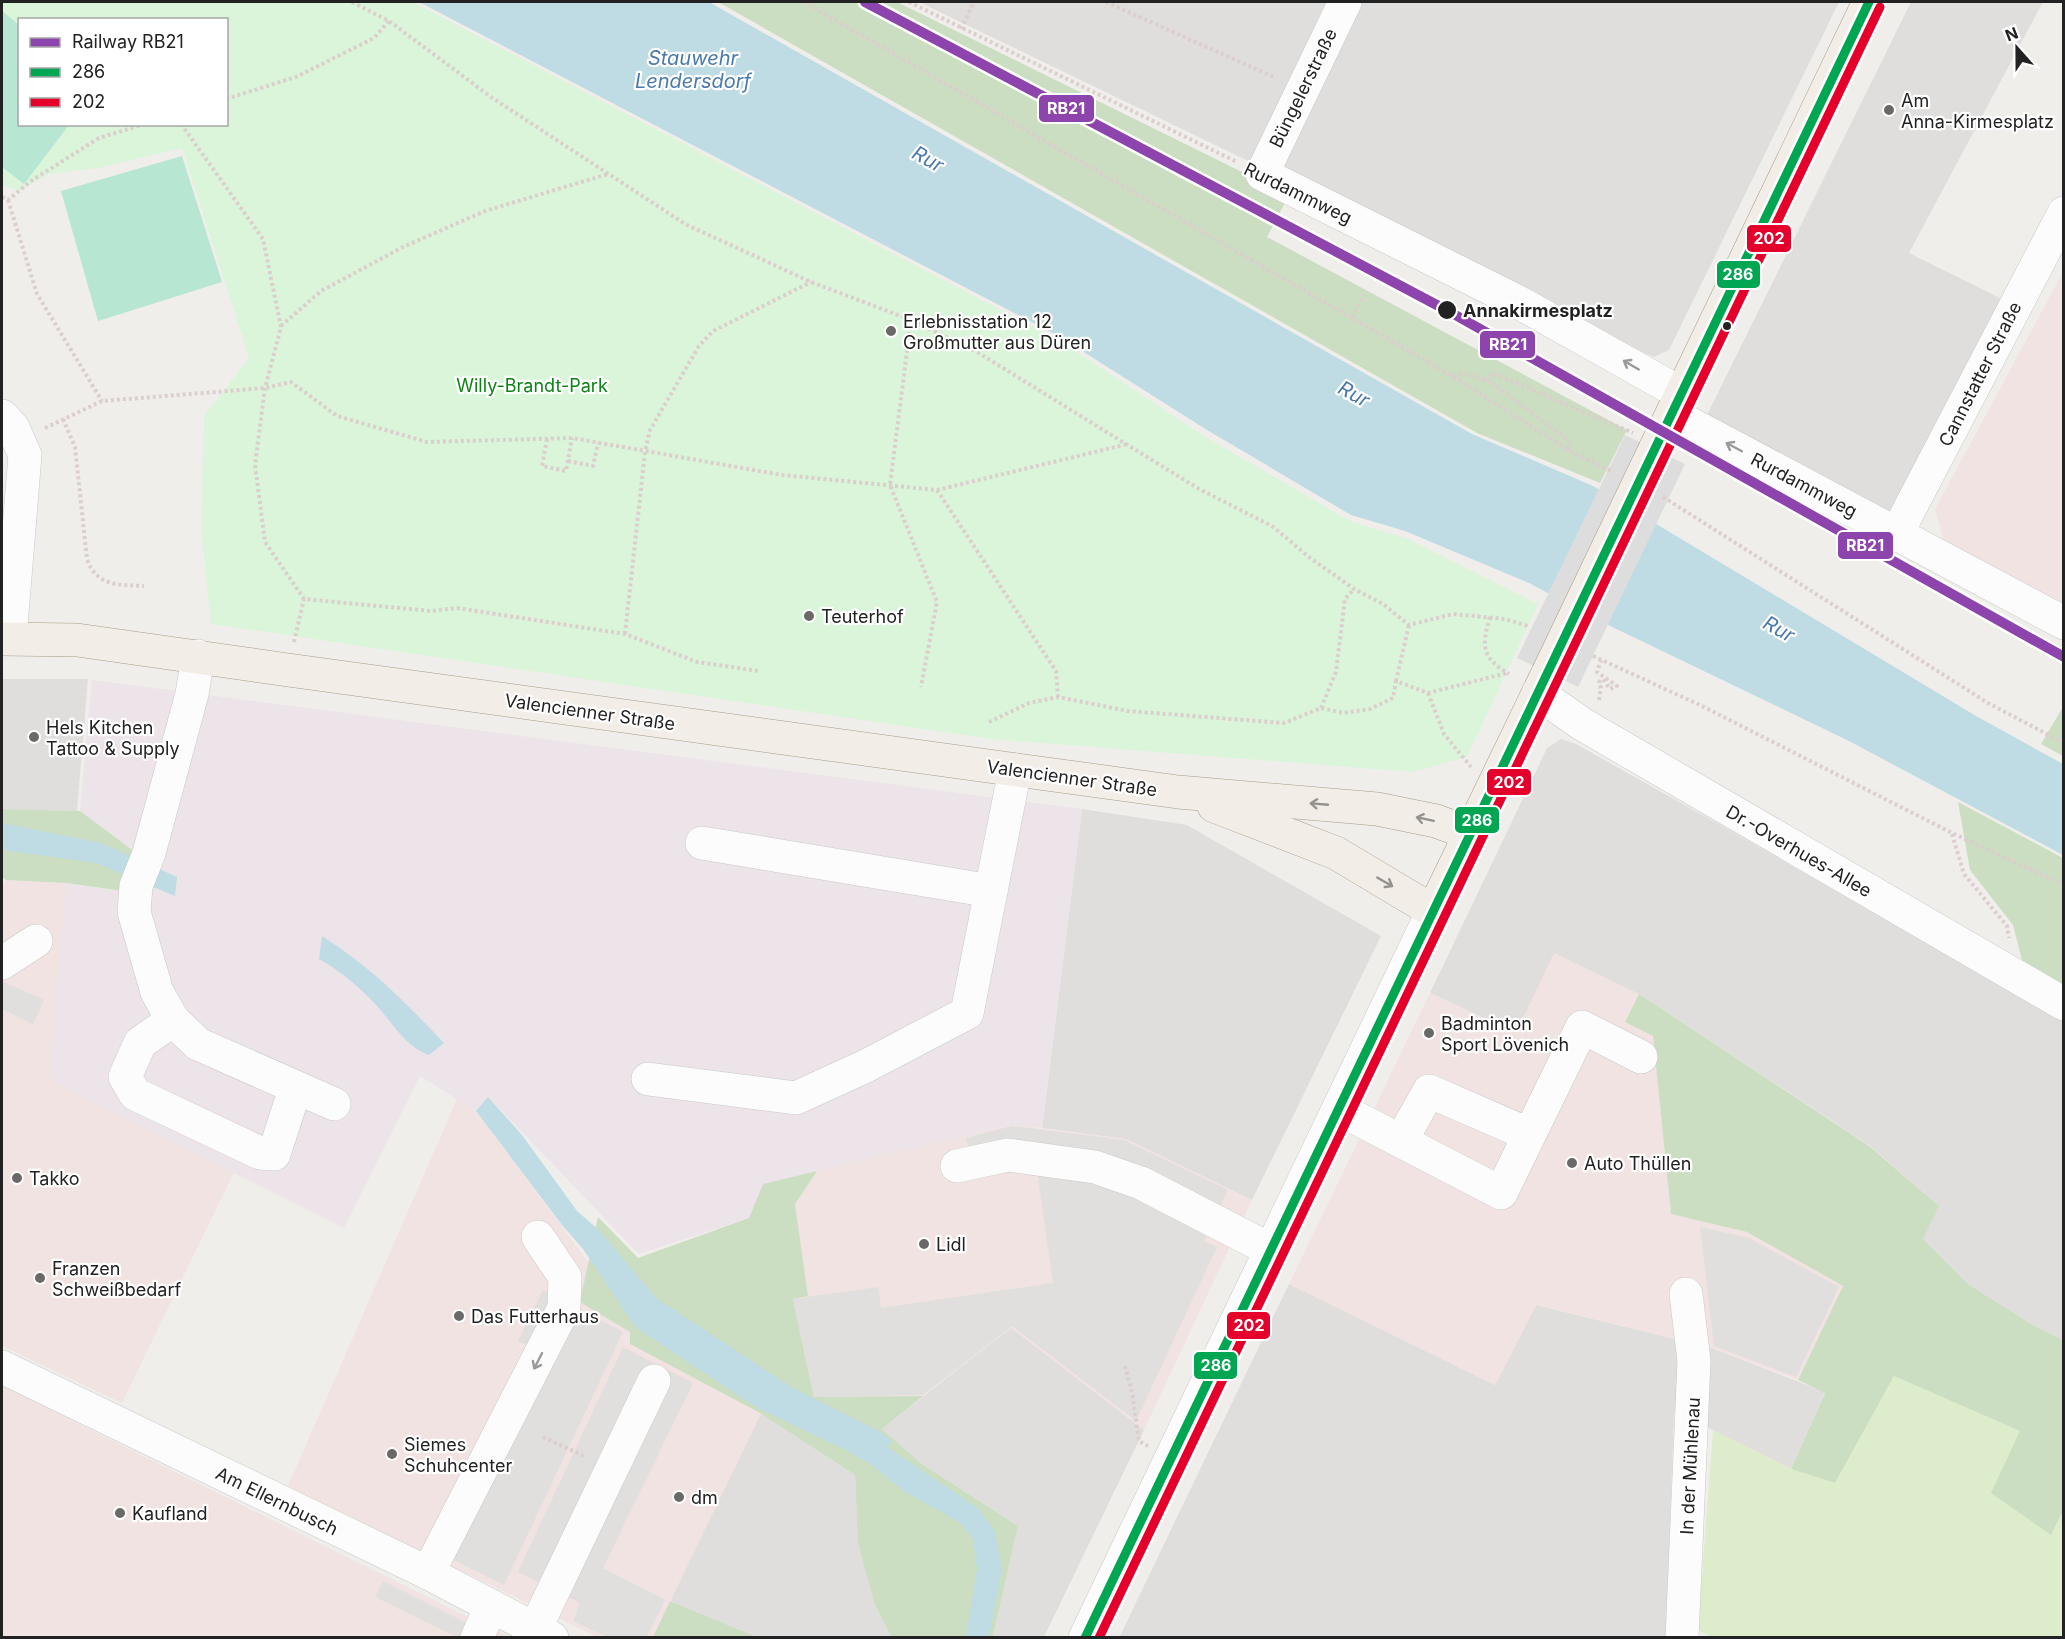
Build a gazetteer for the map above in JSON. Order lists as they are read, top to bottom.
{
  "streets": {
    "main road": ["Valencienner Straße"],
    "street": [
      "Büngelerstraße",
      "Rurdammweg",
      "Cannstatter Straße",
      "Dr.-Overhues-Allee",
      "In der Mühlenau",
      "Am Ellernbusch"
    ]
  },
  "crossings": [
    ["Büngelerstraße", "Rurdammweg"],
    ["Rurdammweg", "Cannstatter Straße"]
  ],
  "water": ["Stauwehr Lendersdorf", "Rur"],
  "parks": ["Willy-Brandt-Park"],
  "places": [
    "Am Anna-Kirmesplatz",
    "Annakirmesplatz",
    "Erlebnisstation 12 Großmutter aus Düren",
    "Teuterhof",
    "Hels Kitchen Tattoo & Supply",
    "Badminton Sport Lövenich",
    "Auto Thüllen",
    "Takko",
    "Lidl",
    "Franzen Schweißbedarf",
    "Das Futterhaus",
    "Siemes Schuhcenter",
    "dm",
    "Kaufland"
  ],
  "lines": ["rail line RB21", "transit line 286", "transit line 202"],
  "legend": ["Railway RB21", "286", "202"],
  "north": "top"
}
